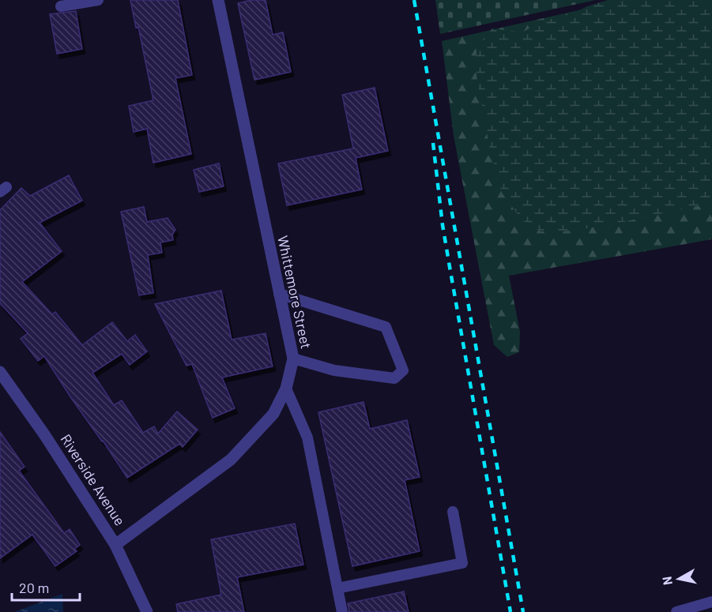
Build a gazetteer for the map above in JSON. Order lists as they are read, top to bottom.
{
  "streets": {
    "street": ["Whittemore Street", "Riverside Avenue"]
  },
  "crossings": [
    ["Whittemore Street", "Riverside Avenue"]
  ],
  "scale_bar": "20 m",
  "north": "left"
}
